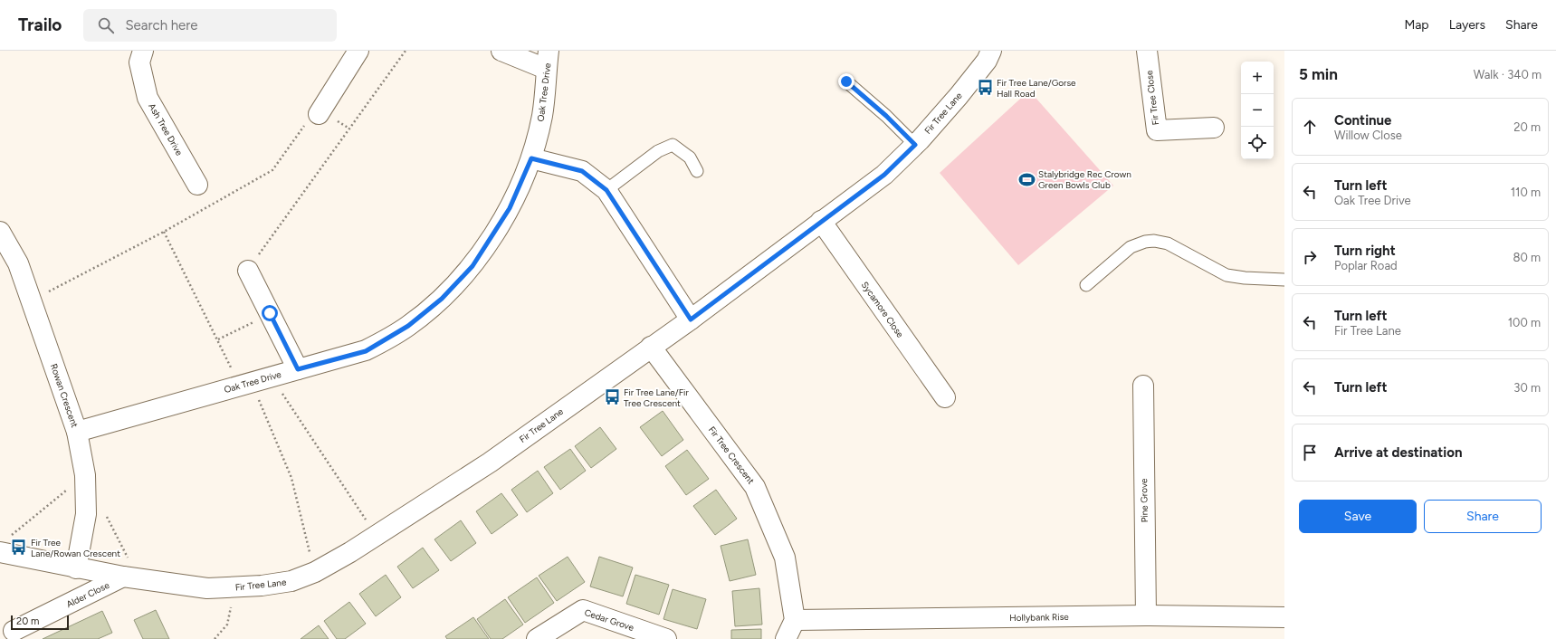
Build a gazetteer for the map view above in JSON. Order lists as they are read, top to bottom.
{
  "streets": {
    "street": [
      "Oak Tree Drive",
      "Fir Tree Close",
      "Fir Tree Lane",
      "Ash Tree Drive",
      "Sycamore Close",
      "Rowan Crescent",
      "Fir Tree Crescent",
      "Pine Grove",
      "Alder Close",
      "Hollybank Rise",
      "Cedar Grove"
    ]
  },
  "crossings": [
    ["Oak Tree Drive", "Rowan Crescent"],
    ["Fir Tree Lane", "Sycamore Close"],
    ["Fir Tree Lane", "Rowan Crescent"],
    ["Fir Tree Lane", "Fir Tree Crescent"],
    ["Fir Tree Lane", "Alder Close"],
    ["Fir Tree Crescent", "Hollybank Rise"],
    ["Pine Grove", "Hollybank Rise"]
  ],
  "places": {
    "bus stop": ["Fir Tree Lane/Gorse Hall Road", "Fir Tree Lane/Fir Tree Crescent", "Fir Tree Lane/Rowan Crescent"],
    "sports": ["Stalybridge Rec Crown Green Bowls Club"]
  },
  "scale_bar": "20 m",
  "page": {
    "header": "Trailo",
    "search": "Search here",
    "nav": ["Map", "Layers", "Share"],
    "heading": ["5 min", "Walk · 340 m"],
    "map_buttons": ["+", "−"],
    "list": [
      ["Continue", "Willow Close", "20 m"],
      ["Turn left", "Oak Tree Drive", "110 m"],
      ["Turn right", "Poplar Road", "80 m"],
      ["Turn left", "Fir Tree Lane", "100 m"],
      ["Turn left", "30 m"],
      "Arrive at destination"
    ],
    "buttons": ["Save", "Share"],
    "scale": "20 m"
  }
}
